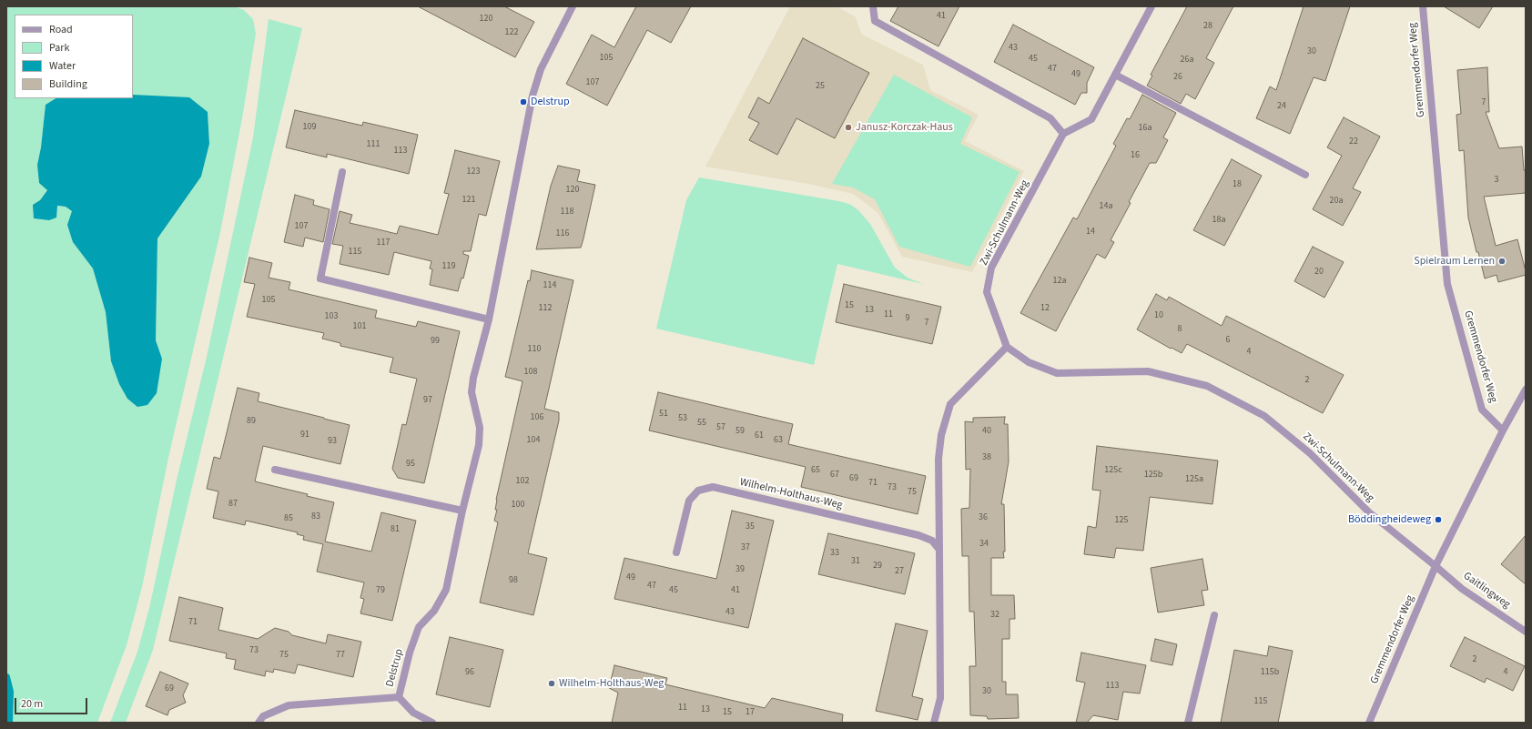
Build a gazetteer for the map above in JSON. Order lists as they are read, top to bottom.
{
  "streets": {
    "street": [
      "Gremmendorfer Weg",
      "Zwi-Schulmann-Weg",
      "Wilhelm-Holthaus-Weg",
      "Gaitlingweg",
      "Delstrup"
    ]
  },
  "crossings": [
    ["Gremmendorfer Weg", "Zwi-Schulmann-Weg"],
    ["Gremmendorfer Weg", "Gaitlingweg"],
    ["Zwi-Schulmann-Weg", "Gaitlingweg"]
  ],
  "places": [
    "Delstrup",
    "Janusz-Korczak-Haus",
    "Spielraum Lernen",
    "Böddingheideweg",
    "Wilhelm-Holthaus-Weg"
  ],
  "house_numbers": [
    "41",
    "120",
    "28",
    "122",
    "43",
    "30",
    "105",
    "45",
    "26a",
    "47",
    "49",
    "26",
    "107",
    "25",
    "7",
    "24",
    "109",
    "16a",
    "22",
    "111",
    "113",
    "16",
    "123",
    "3",
    "18",
    "120",
    "121",
    "20a",
    "14a",
    "118",
    "18a",
    "107",
    "14",
    "116",
    "117",
    "115",
    "119",
    "20",
    "12a",
    "114",
    "105",
    "15",
    "112",
    "12",
    "13",
    "11",
    "10",
    "103",
    "9",
    "7",
    "101",
    "8",
    "6",
    "99",
    "110",
    "4",
    "108",
    "2",
    "97",
    "51",
    "106",
    "53",
    "89",
    "55",
    "57",
    "59",
    "40",
    "91",
    "61",
    "104",
    "63",
    "93",
    "38",
    "95",
    "65",
    "125c",
    "67",
    "125b",
    "69",
    "125a",
    "102",
    "71",
    "73",
    "75",
    "87",
    "100",
    "83",
    "36",
    "85",
    "125",
    "35",
    "81",
    "34",
    "37",
    "33",
    "31",
    "29",
    "39",
    "27",
    "49",
    "98",
    "47",
    "79",
    "45",
    "41",
    "43",
    "32",
    "71",
    "73",
    "75",
    "77",
    "2",
    "96",
    "115b",
    "4",
    "113",
    "69",
    "30",
    "115",
    "11",
    "13",
    "15",
    "17"
  ],
  "legend": [
    "Road",
    "Park",
    "Water",
    "Building"
  ],
  "scale_bar": "20 m"
}
